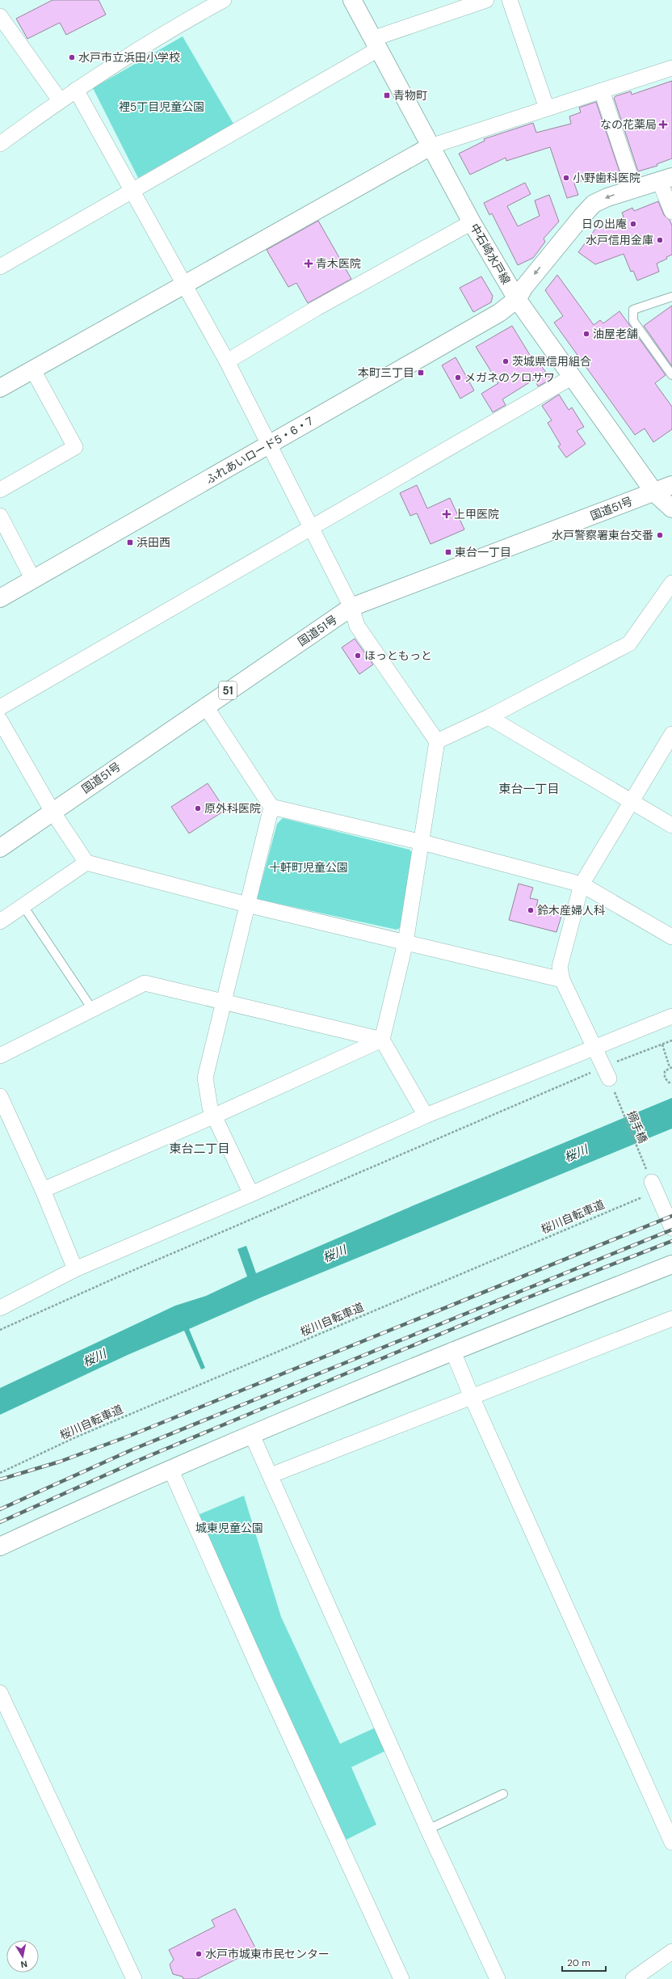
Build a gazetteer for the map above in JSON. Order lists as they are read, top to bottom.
{
  "streets": {
    "main road": [
      "中石崎水戸線",
      "ふれあいロード5・6・7",
      "国道51号",
      "51"
    ],
    "path": ["搦手橋", "桜川自転車道"]
  },
  "crossings": [
    ["中石崎水戸線", "ふれあいロード5・6・7"],
    ["中石崎水戸線", "国道51号"],
    ["搦手橋", "桜川自転車道"]
  ],
  "districts": ["東台一丁目", "東台二丁目"],
  "water": ["桜川"],
  "parks": ["裡5丁目児童公園", "十軒町児童公園", "城東児童公園"],
  "places": {
    "other": [
      "水戸市立浜田小学校",
      "小野歯科医院",
      "日の出庵",
      "水戸信用金庫",
      "油屋老舗",
      "茨城県信用組合",
      "メガネのクロサワ",
      "水戸警察署東台交番",
      "ほっともっと",
      "原外科医院",
      "鈴木産婦人科",
      "水戸市城東市民センター"
    ],
    "transit": [
      "青物町",
      "本町三丁目",
      "浜田西",
      "東台一丁目"
    ],
    "health": ["なの花薬局", "青木医院", "上甲医院"]
  },
  "scale_bar": "20 m",
  "north": "bottom"
}
